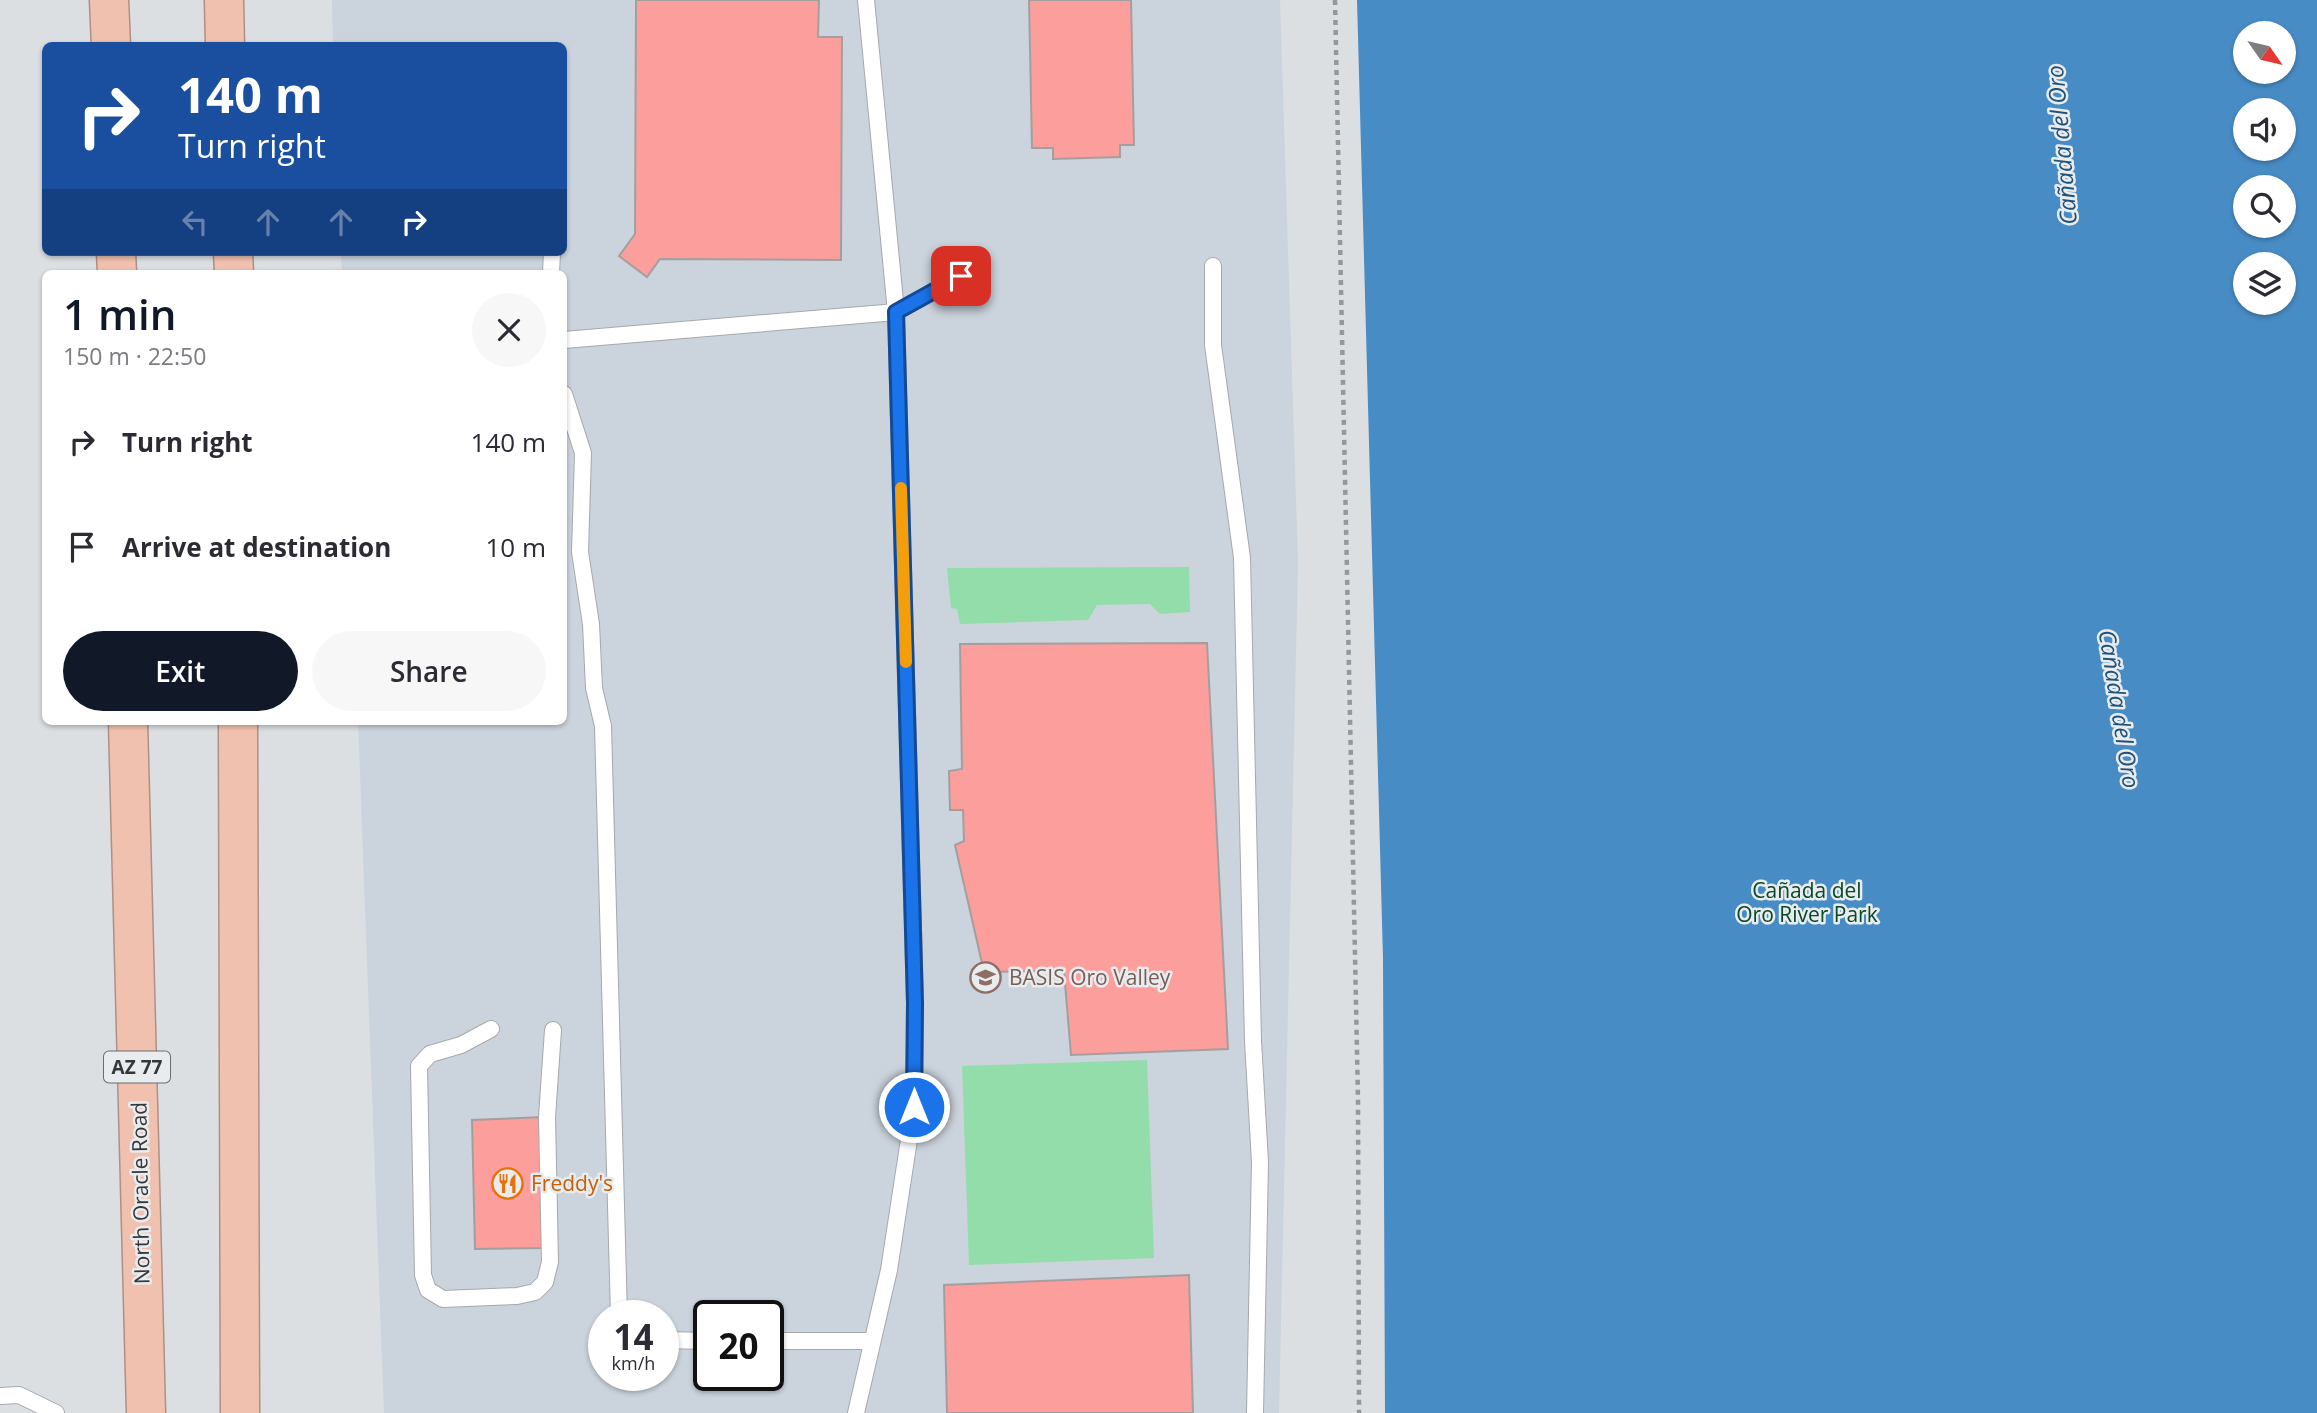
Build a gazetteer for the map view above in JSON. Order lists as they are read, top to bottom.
{
  "streets": {
    "highway": ["AZ 77", "North Oracle Road"]
  },
  "water": ["Cañada del Oro"],
  "parks": ["Cañada del Oro River Park"],
  "places": {
    "school or university": ["BASIS Oro Valley"],
    "restaurant": ["Freddy's"]
  },
  "north": "bottom right",
  "page": {
    "turn": ["140 m", "Turn right"],
    "heading": ["1 min", "150 m · 22:50"],
    "list": [
      {
        "name": "Turn right",
        "value": "140 m"
      },
      {
        "name": "Arrive at destination",
        "value": "10 m"
      }
    ],
    "buttons": ["Exit", "Share"],
    "speed": "14 km/h",
    "limit": "20"
  }
}
